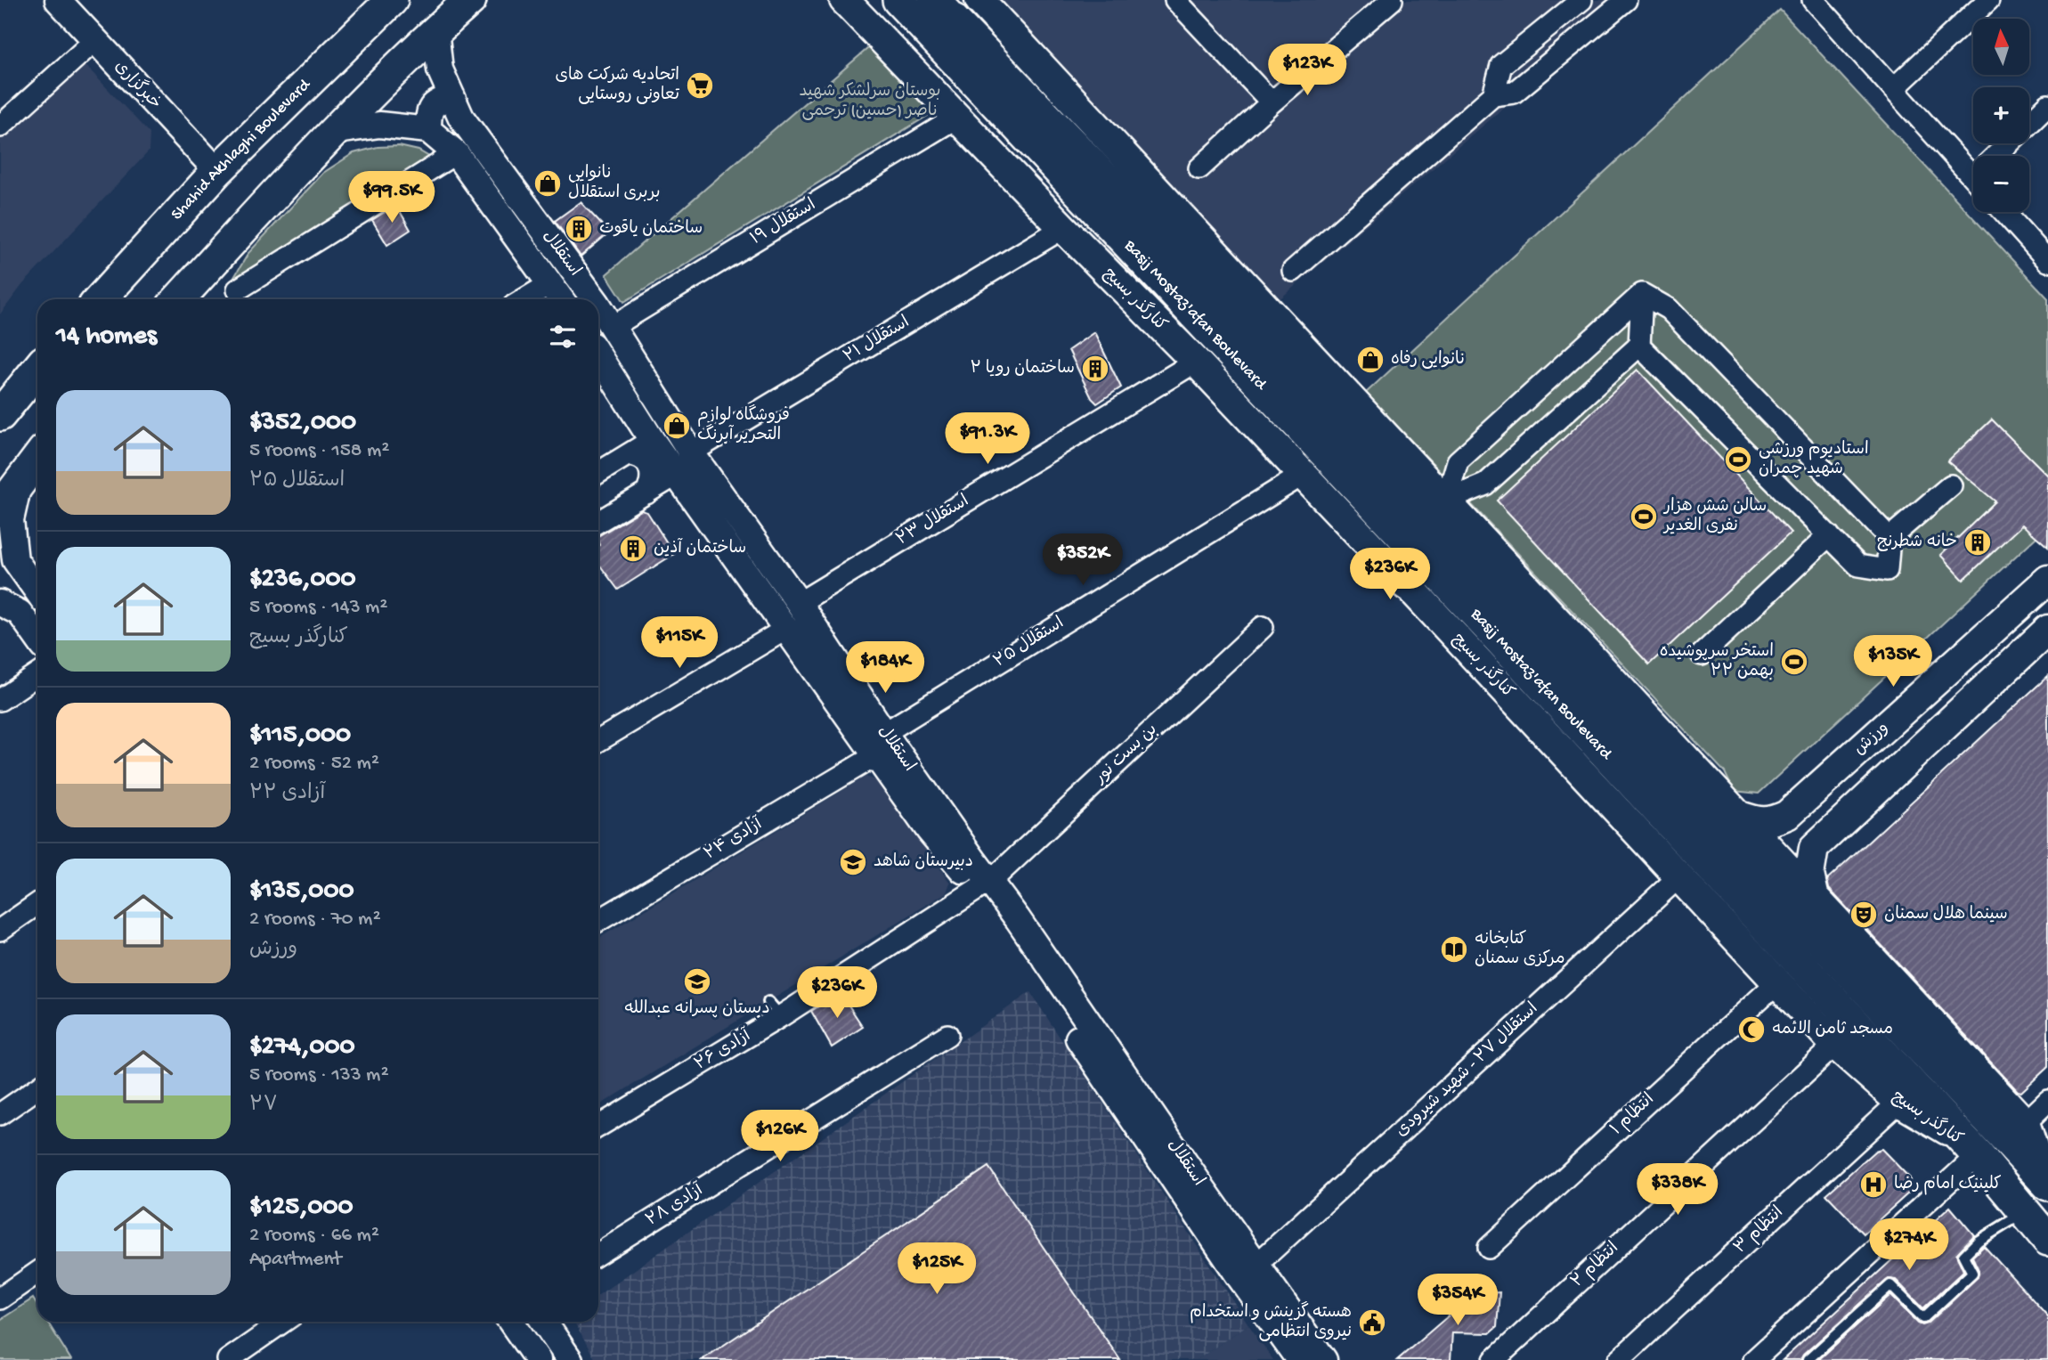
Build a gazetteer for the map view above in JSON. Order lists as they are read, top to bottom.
{
  "streets": {
    "main road": [
      "Shahid Akhlaghi Boulevard",
      "کنارگذر بسیج",
      "Basij Mostaz'afan Boulevard",
      "ورزش"
    ],
    "street": [
      "خبرگزاری",
      "استقلال ۱۹",
      "استقلال",
      "استقلال ۲۱",
      "استقلال ۲۳",
      "استقلال ۲۵",
      "بن بست نور",
      "آزادی ۲۴",
      "آزادی ۲۶",
      "استقلال ۲۷ - شهید شیرودی",
      "انتظام ۱",
      "آزادی ۲۸",
      "انتظام ۳",
      "انتظام ۲"
    ]
  },
  "crossings": [
    ["خبرگزاری", "Shahid Akhlaghi Boulevard"],
    ["استقلال ۱۹", "استقلال"],
    ["استقلال ۱۹", "کنارگذر بسیج"],
    ["استقلال", "استقلال ۲۱"],
    ["استقلال", "استقلال ۲۳"],
    ["استقلال", "استقلال ۲۵"],
    ["استقلال", "بن بست نور"],
    ["استقلال", "آزادی ۲۴"],
    ["استقلال", "آزادی ۲۶"],
    ["استقلال", "استقلال ۲۷ - شهید شیرودی"],
    ["کنارگذر بسیج", "Basij Mostaz'afan Boulevard"],
    ["کنارگذر بسیج", "استقلال ۲۱"],
    ["کنارگذر بسیج", "استقلال ۲۳"],
    ["کنارگذر بسیج", "استقلال ۲۵"],
    ["کنارگذر بسیج", "استقلال ۲۷ - شهید شیرودی"],
    ["کنارگذر بسیج", "انتظام ۱"],
    ["کنارگذر بسیج", "انتظام ۳"],
    ["کنارگذر بسیج", "انتظام ۲"],
    ["استقلال ۲۵", "آزادی ۲۴"],
    ["بن بست نور", "آزادی ۲۶"]
  ],
  "parks": ["بوستان سرلشکر شهید ناصر (حسین) ترحمی"],
  "places": {
    "supermarket": ["اتحادیه شرکت های تعاونی روستایی"],
    "shop": ["نانوایی بربری استقلال", "نانوایی رفاه", "فروشگاه لوازم التحریر آبرنگ"],
    "building": [
      "ساختمان یاقوت",
      "ساختمان رویا ۲",
      "خانه شطرنج",
      "ساختمان آذین"
    ],
    "sports": ["استادیوم ورزشی شهید چمران", "سالن شش هزار نفری الغدیر", "استخر سرپوشیده ۲۲ بهمن"],
    "school or university": ["دبیرستان شاهد", "دبستان پسرانه عبدالله"],
    "theatre": ["سینما هلال سمنان"],
    "library": ["کتابخانه مرکزی سمنان"],
    "mosque": ["مسجد ثامن الائمه"],
    "hospital": ["کلینیک امام رضا"],
    "public building": ["هسته گزینش و استخدام نیروی انتظامی"]
  },
  "north": "top",
  "page": {
    "map_buttons": ["+", "−"],
    "price": [
      "$123K",
      "$99.5K",
      "$91.3K",
      "$352K",
      "$236K",
      "$115K",
      "$135K",
      "$184K",
      "$236K",
      "$126K",
      "$338K",
      "$274K",
      "$125K",
      "$354K"
    ],
    "heading": "14 homes",
    "list": [
      {
        "name": "$352,000",
        "note": "5 rooms · 158 m² · استقلال ۲۵"
      },
      {
        "name": "$236,000",
        "note": "5 rooms · 143 m² · کنارگذر بسیج"
      },
      {
        "name": "$115,000",
        "note": "2 rooms · 52 m² · آزادی ۲۲"
      },
      {
        "name": "$135,000",
        "note": "2 rooms · 70 m² · ورزش"
      },
      {
        "name": "$274,000",
        "note": "5 rooms · 133 m² · ۲۷"
      },
      {
        "name": "$125,000",
        "note": "2 rooms · 66 m² · Apartment"
      }
    ]
  }
}
